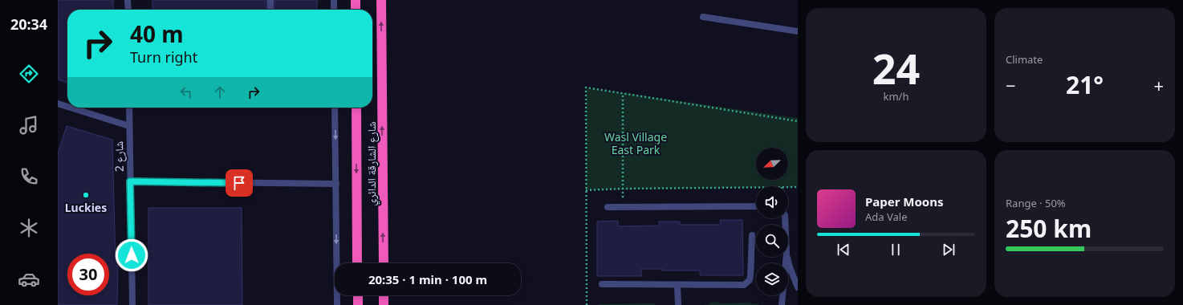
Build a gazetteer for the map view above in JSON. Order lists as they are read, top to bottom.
{
  "streets": {
    "highway": ["شارع الشارقة الدائري"],
    "street": ["شارع 2"]
  },
  "parks": ["Wasl Village East Park"],
  "places": ["Luckies"],
  "north": "bottom left",
  "page": {
    "tabs": "20:34",
    "tile": [
      ["24", "km/h"],
      "Climate",
      ["Range · 50%", "250 km"]
    ],
    "turn": ["40 m", "Turn right"],
    "heat": ["−", "21°", "+"],
    "song": ["Paper Moons", "Ada Vale"],
    "limit": "30",
    "trip": "20:35 · 1 min · 100 m"
  }
}
